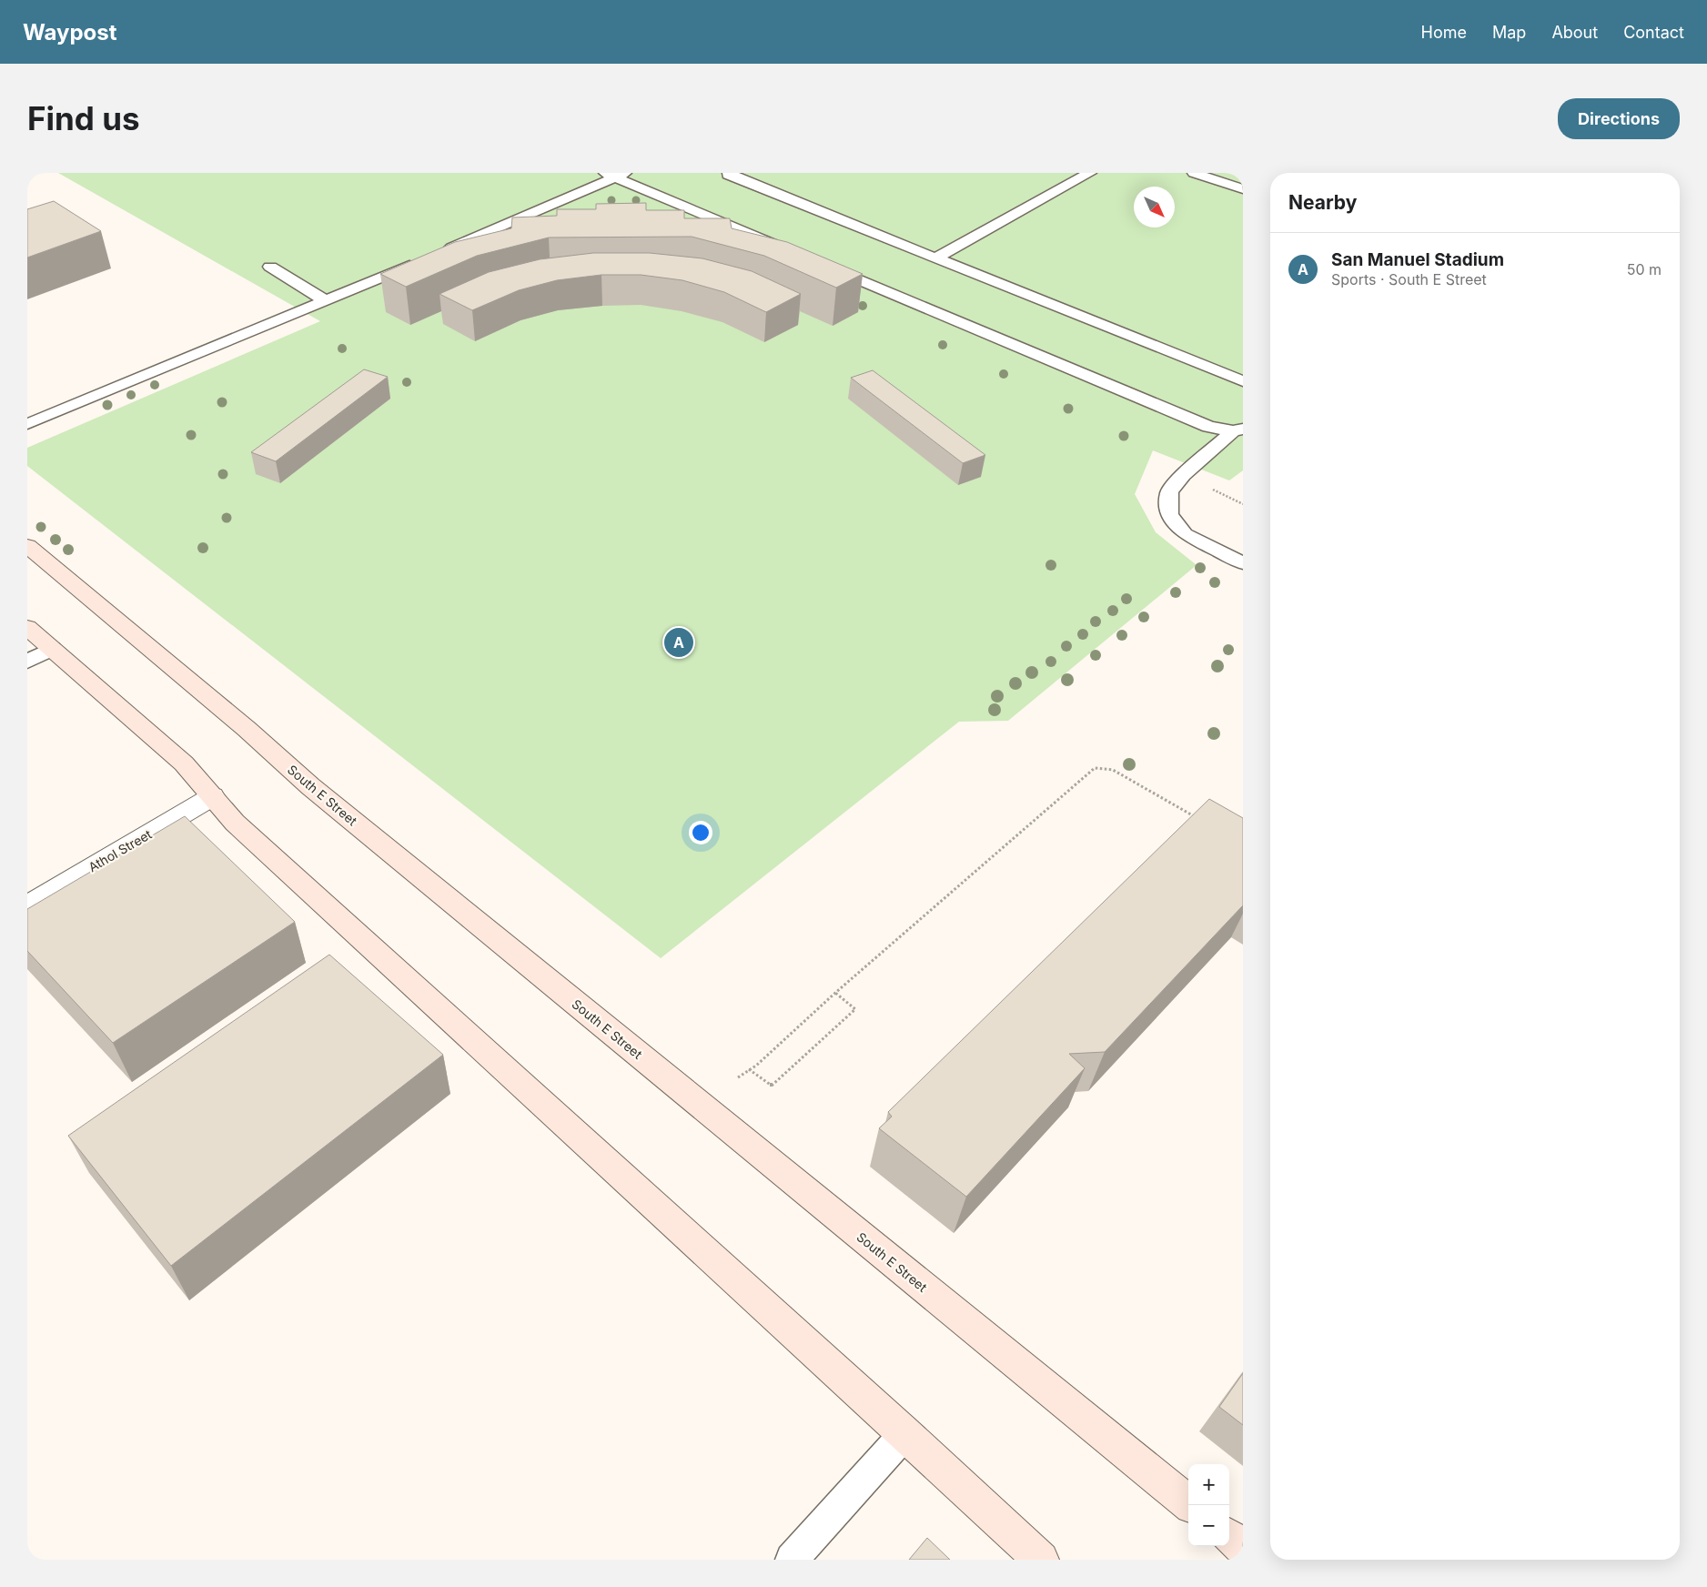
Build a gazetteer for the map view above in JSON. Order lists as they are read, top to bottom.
{
  "streets": {
    "main road": ["South E Street"],
    "street": ["Athol Street"]
  },
  "north": "bottom right",
  "page": {
    "header": "Waypost",
    "nav": [
      "Home",
      "Map",
      "About",
      "Contact"
    ],
    "buttons": "Directions",
    "title": "Find us",
    "heading": "Nearby",
    "list": [
      {
        "mark": "A",
        "name": "San Manuel Stadium",
        "note": "Sports · South E Street",
        "value": "50 m"
      }
    ],
    "pins": "A",
    "map_buttons": ["+", "−"]
  }
}
